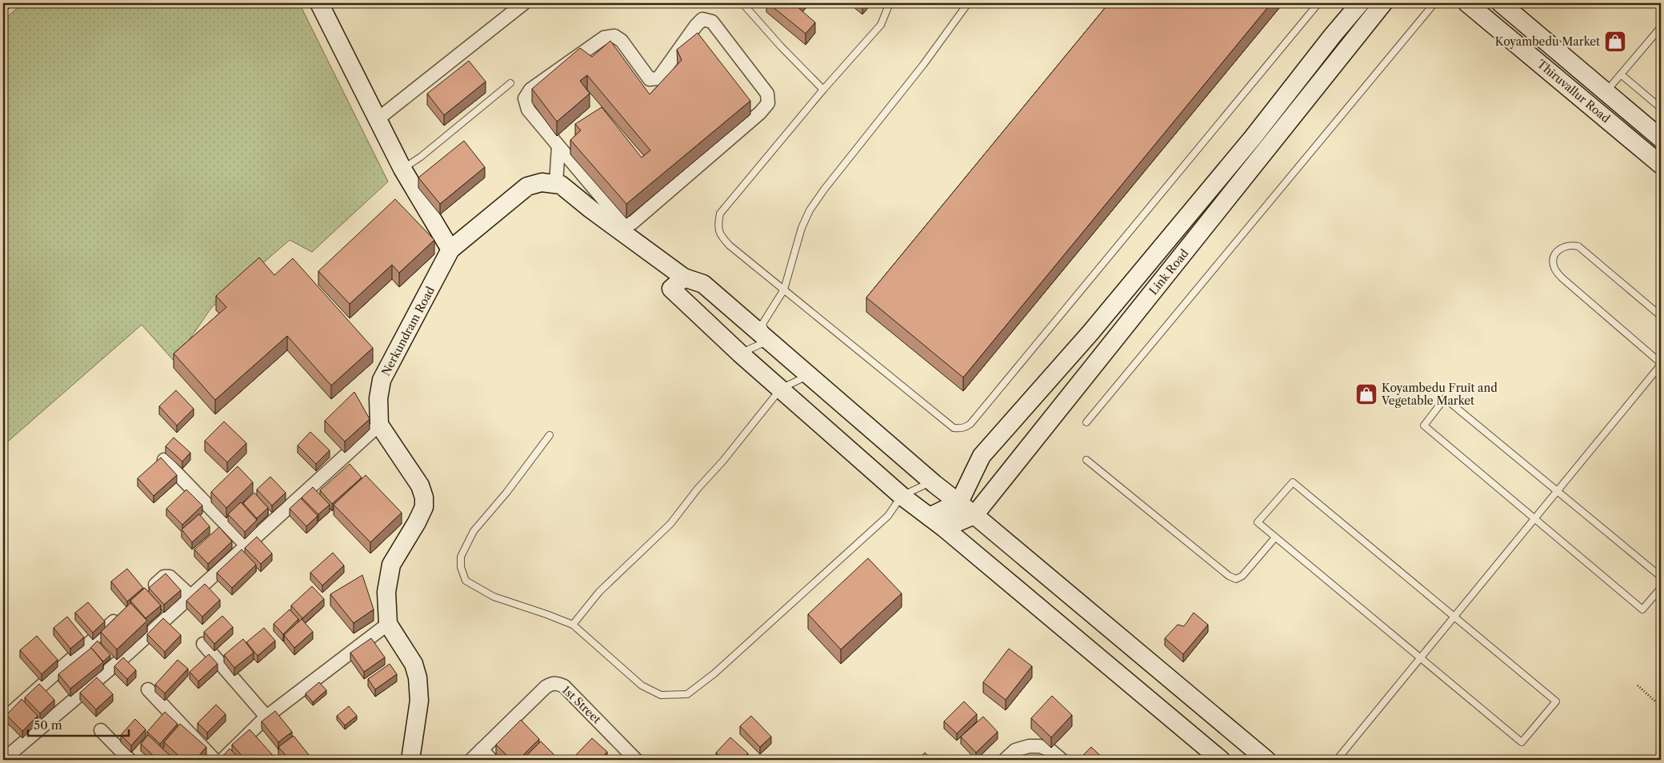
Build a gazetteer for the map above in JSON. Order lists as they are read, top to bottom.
{
  "streets": {
    "street": [
      "Thiruvallur Road",
      "Link Road",
      "Nerkundram Road",
      "1st Street"
    ]
  },
  "places": {
    "shop": ["Koyambedu Market", "Koyambedu Fruit and Vegetable Market"]
  },
  "scale_bar": "50 m"
}
